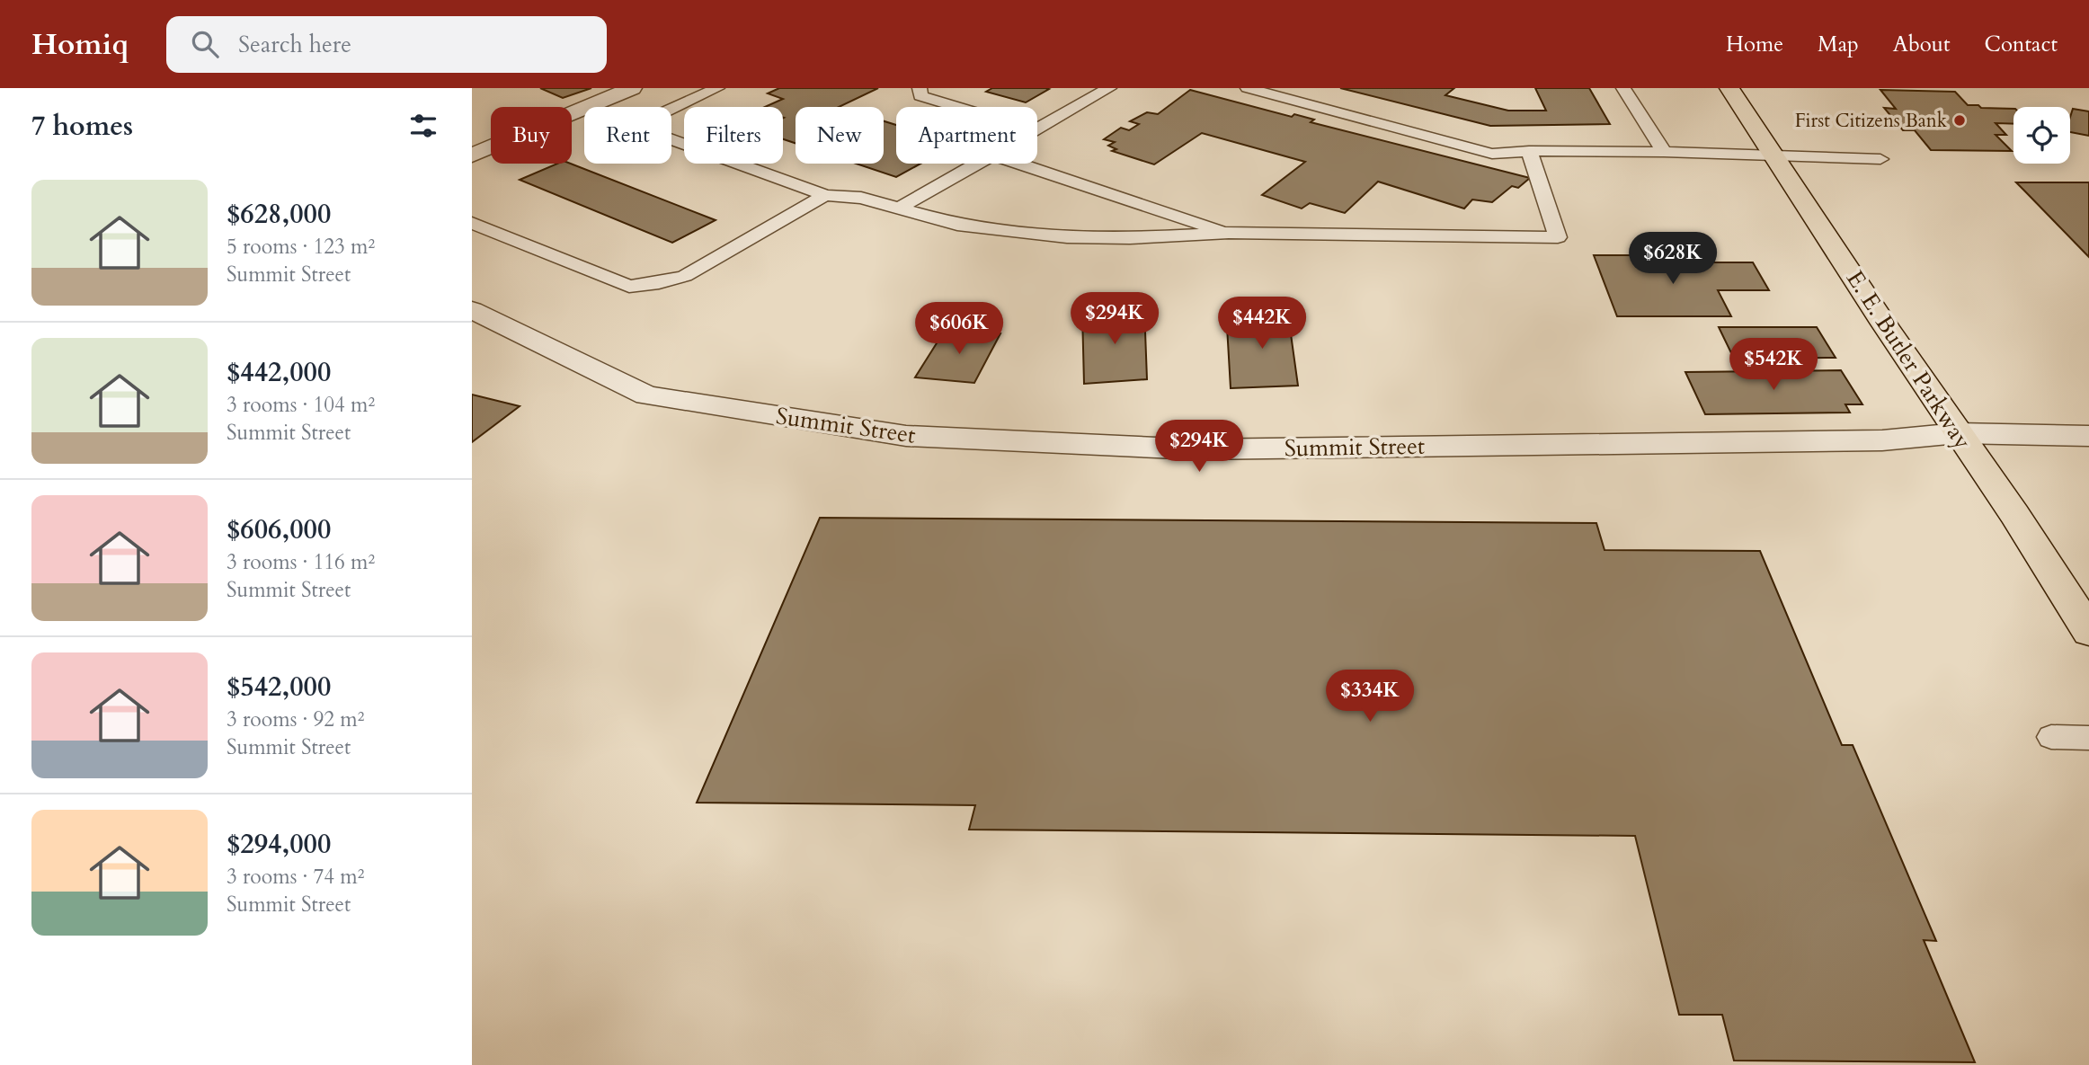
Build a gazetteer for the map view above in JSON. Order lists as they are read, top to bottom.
{
  "streets": {
    "highway": ["E. E. Butler Parkway"],
    "street": ["Summit Street"]
  },
  "crossings": [
    ["E. E. Butler Parkway", "Summit Street"]
  ],
  "places": ["First Citizens Bank"],
  "page": {
    "header": "Homiq",
    "search": "Search here",
    "nav": [
      "Home",
      "Map",
      "About",
      "Contact"
    ],
    "heading": "7 homes",
    "chip": [
      "Buy",
      "Rent",
      "Filters",
      "New",
      "Apartment"
    ],
    "list": [
      {
        "name": "$628,000",
        "note": "5 rooms · 123 m² · Summit Street"
      },
      {
        "name": "$442,000",
        "note": "3 rooms · 104 m² · Summit Street"
      },
      {
        "name": "$606,000",
        "note": "3 rooms · 116 m² · Summit Street"
      },
      {
        "name": "$542,000",
        "note": "3 rooms · 92 m² · Summit Street"
      },
      {
        "name": "$294,000",
        "note": "3 rooms · 74 m² · Summit Street"
      }
    ],
    "price": [
      "$628K",
      "$294K",
      "$442K",
      "$606K",
      "$542K",
      "$294K",
      "$334K"
    ]
  }
}
